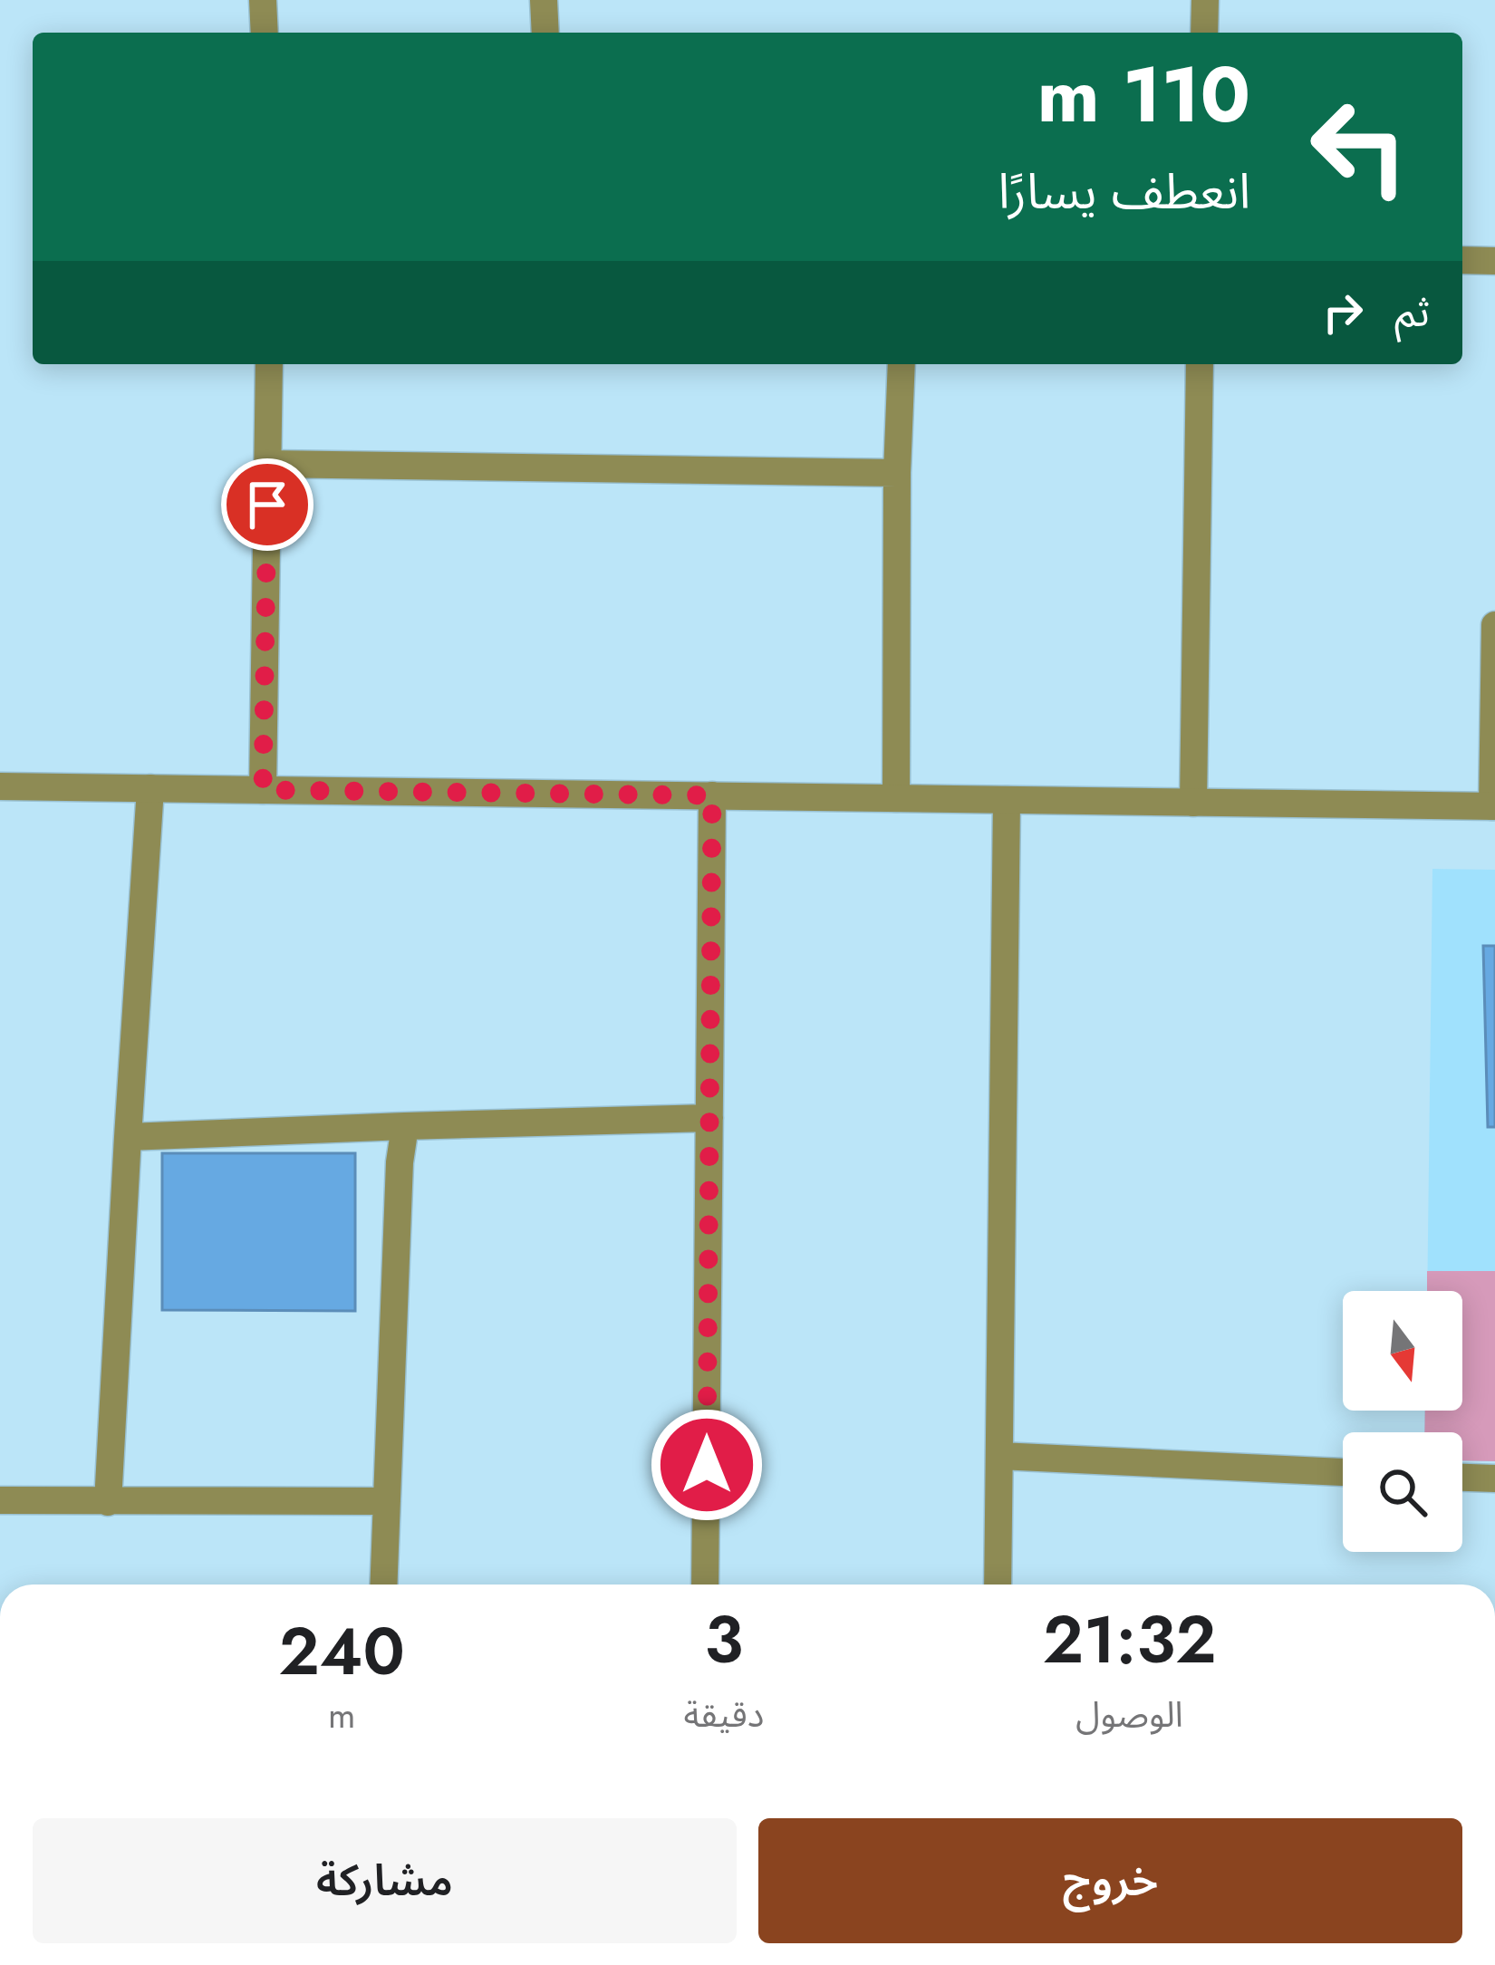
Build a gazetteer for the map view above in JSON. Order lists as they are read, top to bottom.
{
  "north": "bottom",
  "page": {
    "turn": ["110 m", "انعطف يسارًا"],
    "then": "ثم",
    "eta": [
      "21:32",
      "الوصول",
      "3",
      "دقيقة",
      "240",
      "m"
    ],
    "buttons": ["خروج", "مشاركة"]
  }
}
